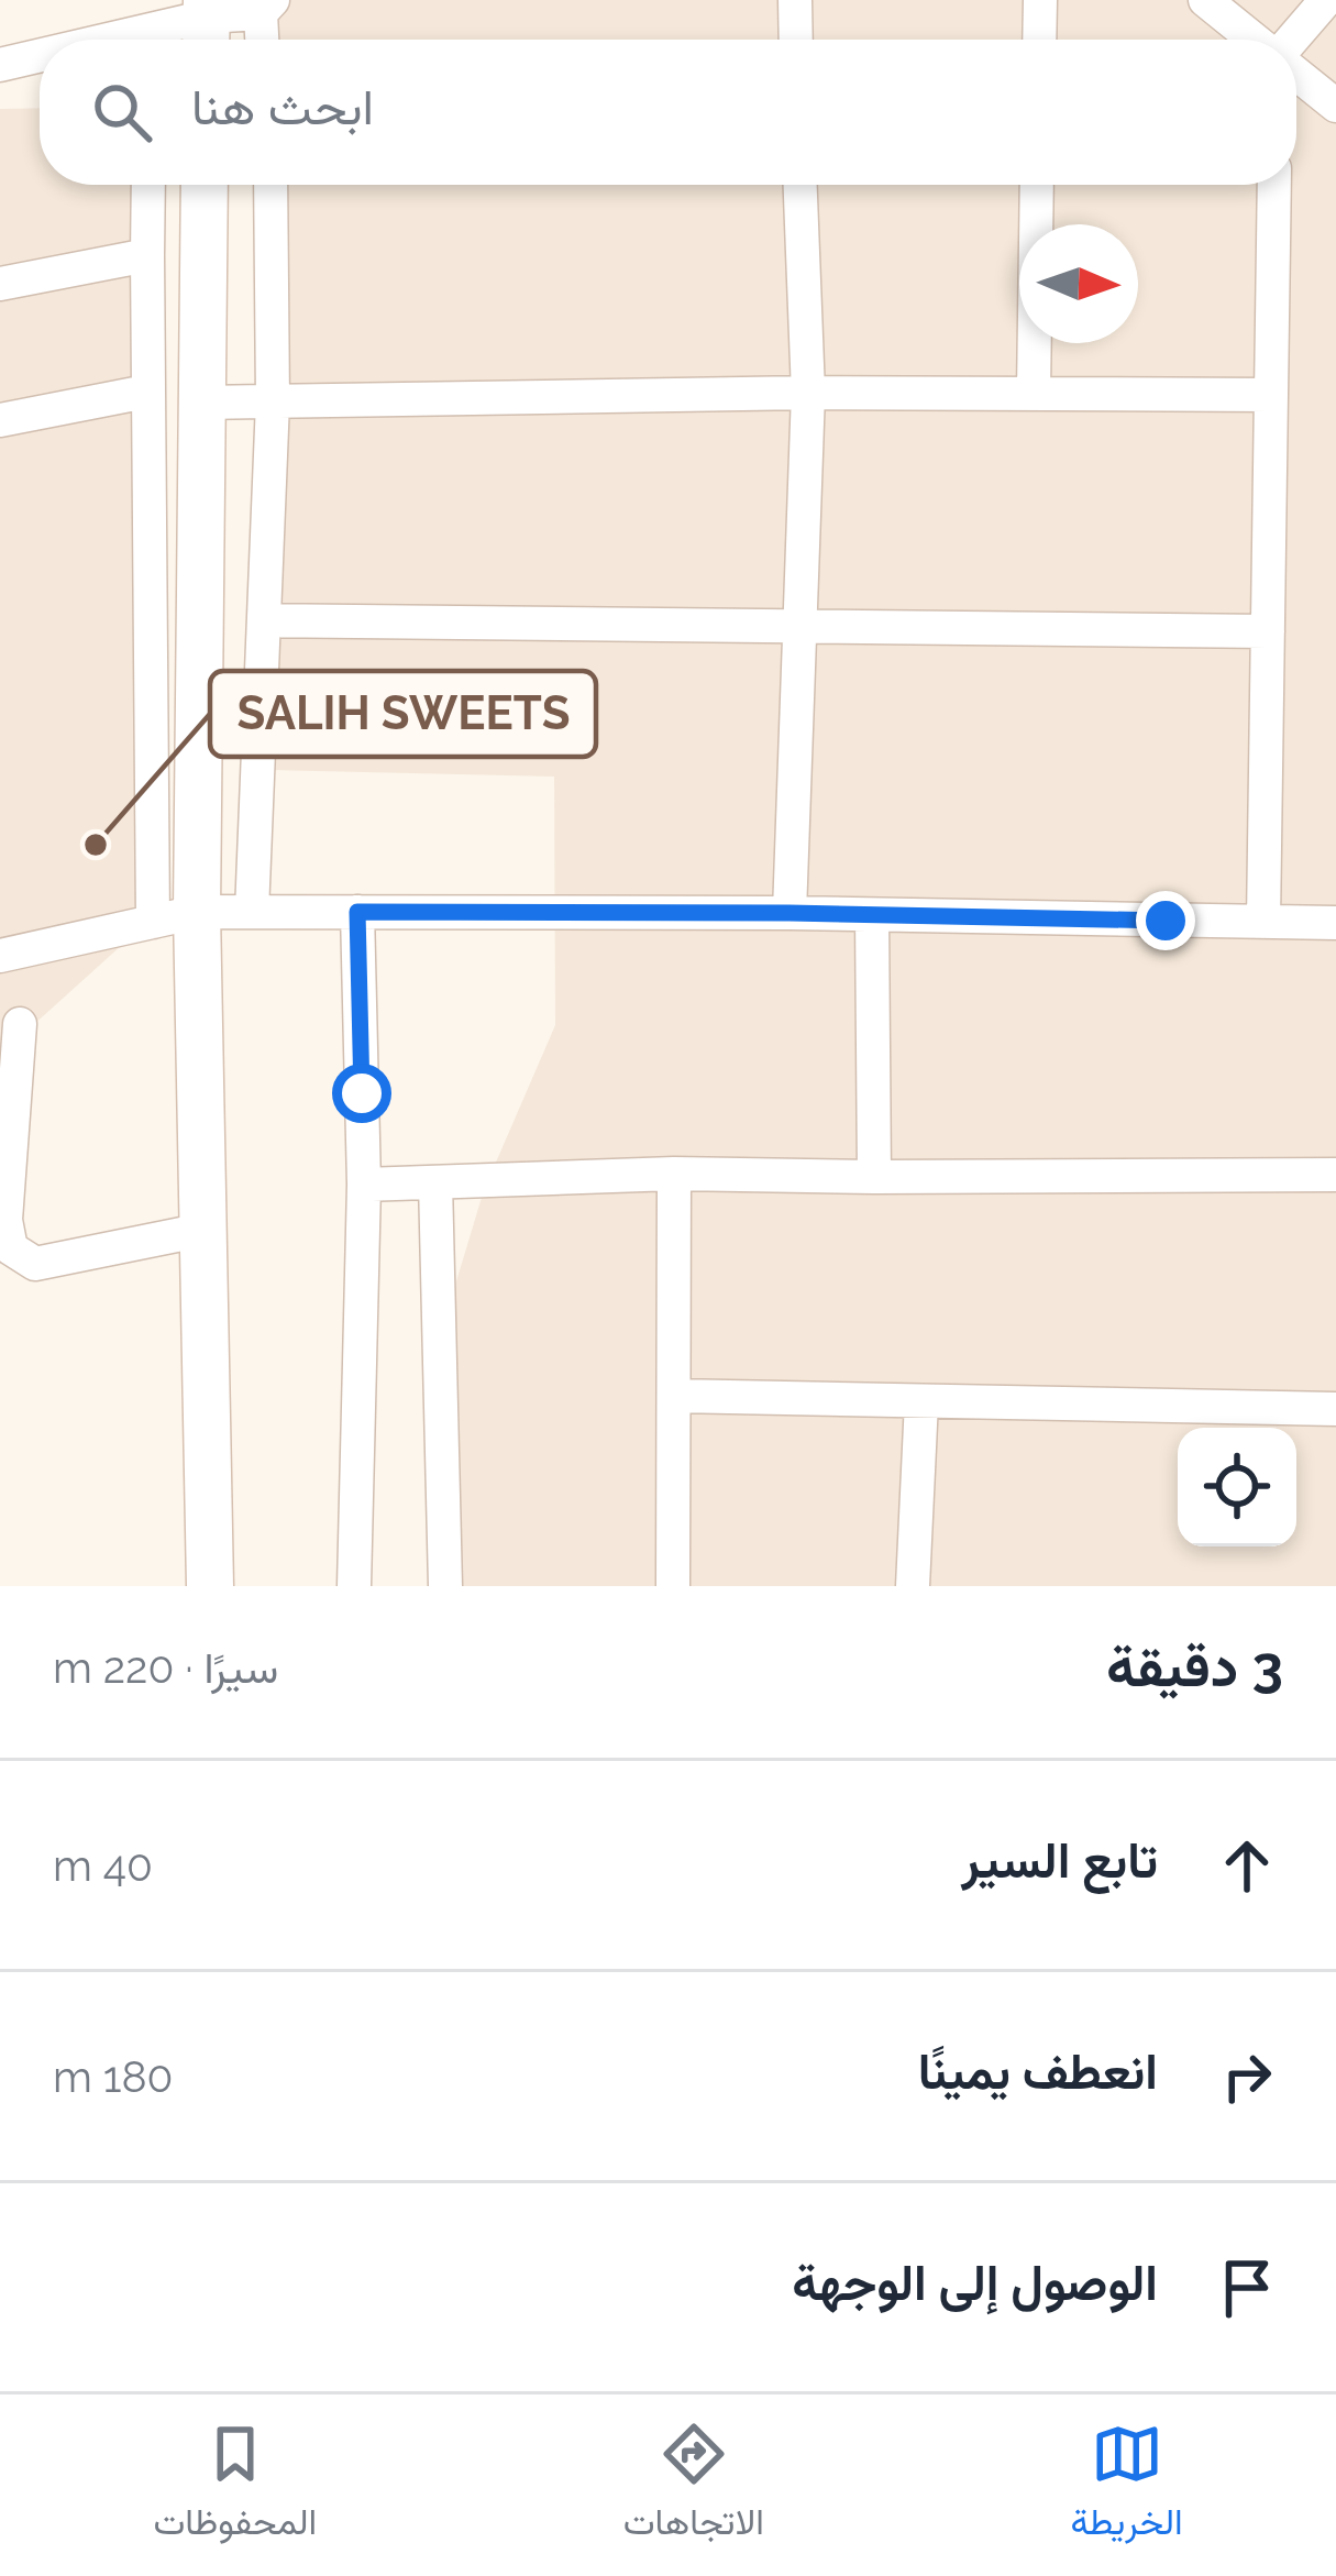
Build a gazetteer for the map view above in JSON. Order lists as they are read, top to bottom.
{
  "places": ["SALIH SWEETS"],
  "north": "right",
  "page": {
    "search": "ابحث هنا",
    "heading": ["3 دقيقة", "سيرًا · 220 m"],
    "list": [
      ["تابع السير", "40 m"],
      ["انعطف يمينًا", "180 m"],
      "الوصول إلى الوجهة"
    ],
    "nav": ["الخريطة", "الاتجاهات", "المحفوظات"]
  }
}
